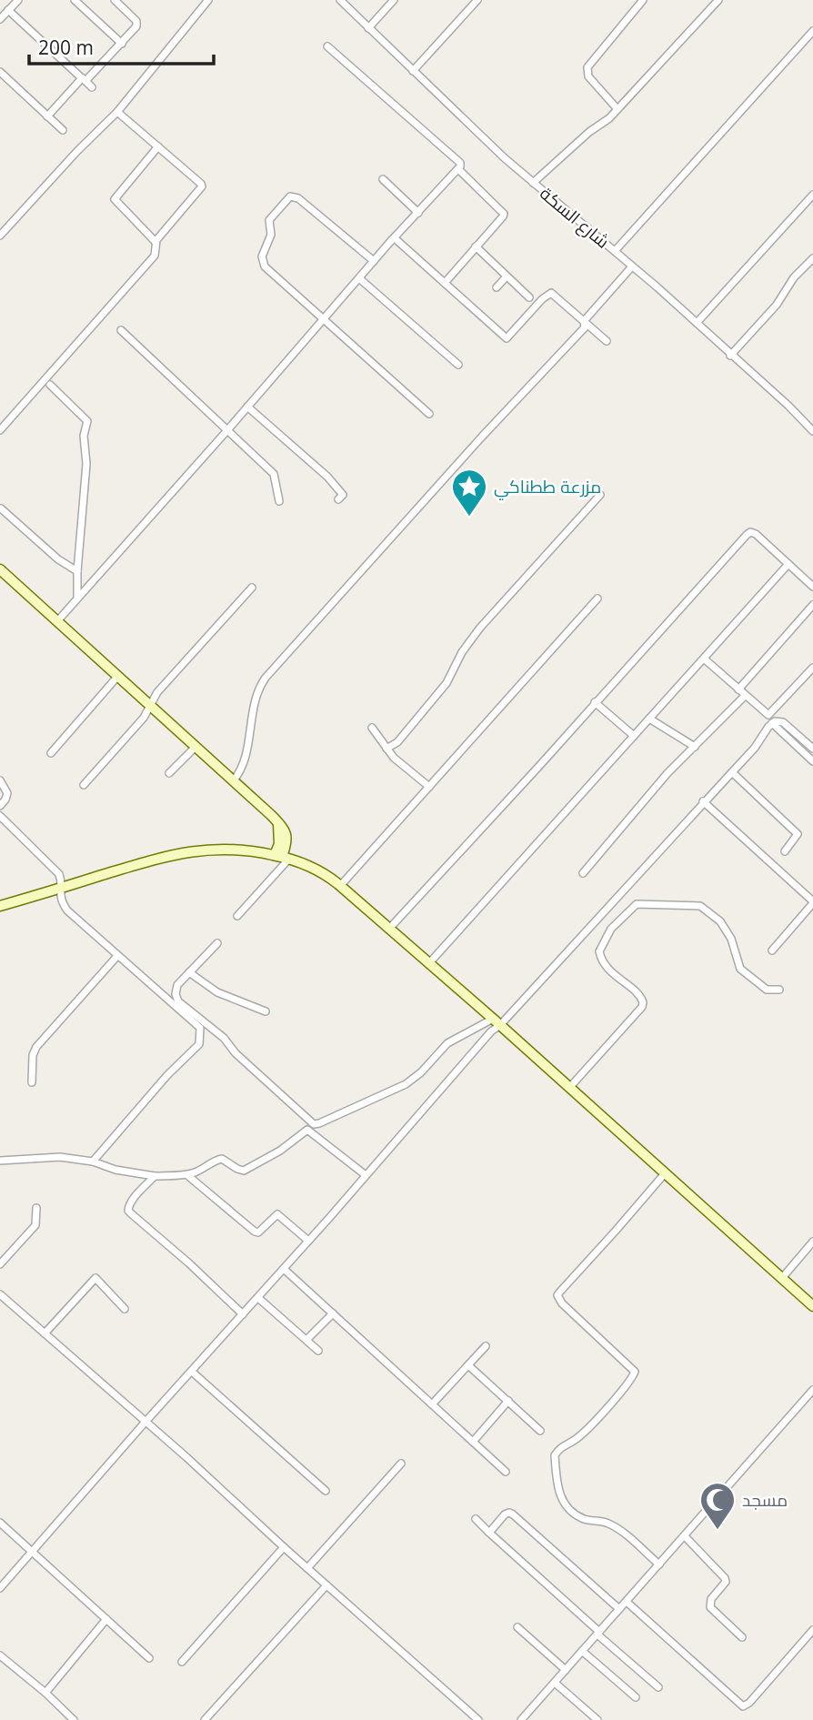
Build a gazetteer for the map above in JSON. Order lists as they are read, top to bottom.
{
  "streets": {
    "street": ["شارع السكة"]
  },
  "places": {
    "place": ["مزرعة ططناكي"],
    "mosque": ["مسجد"]
  },
  "scale_bar": "200 m"
}
